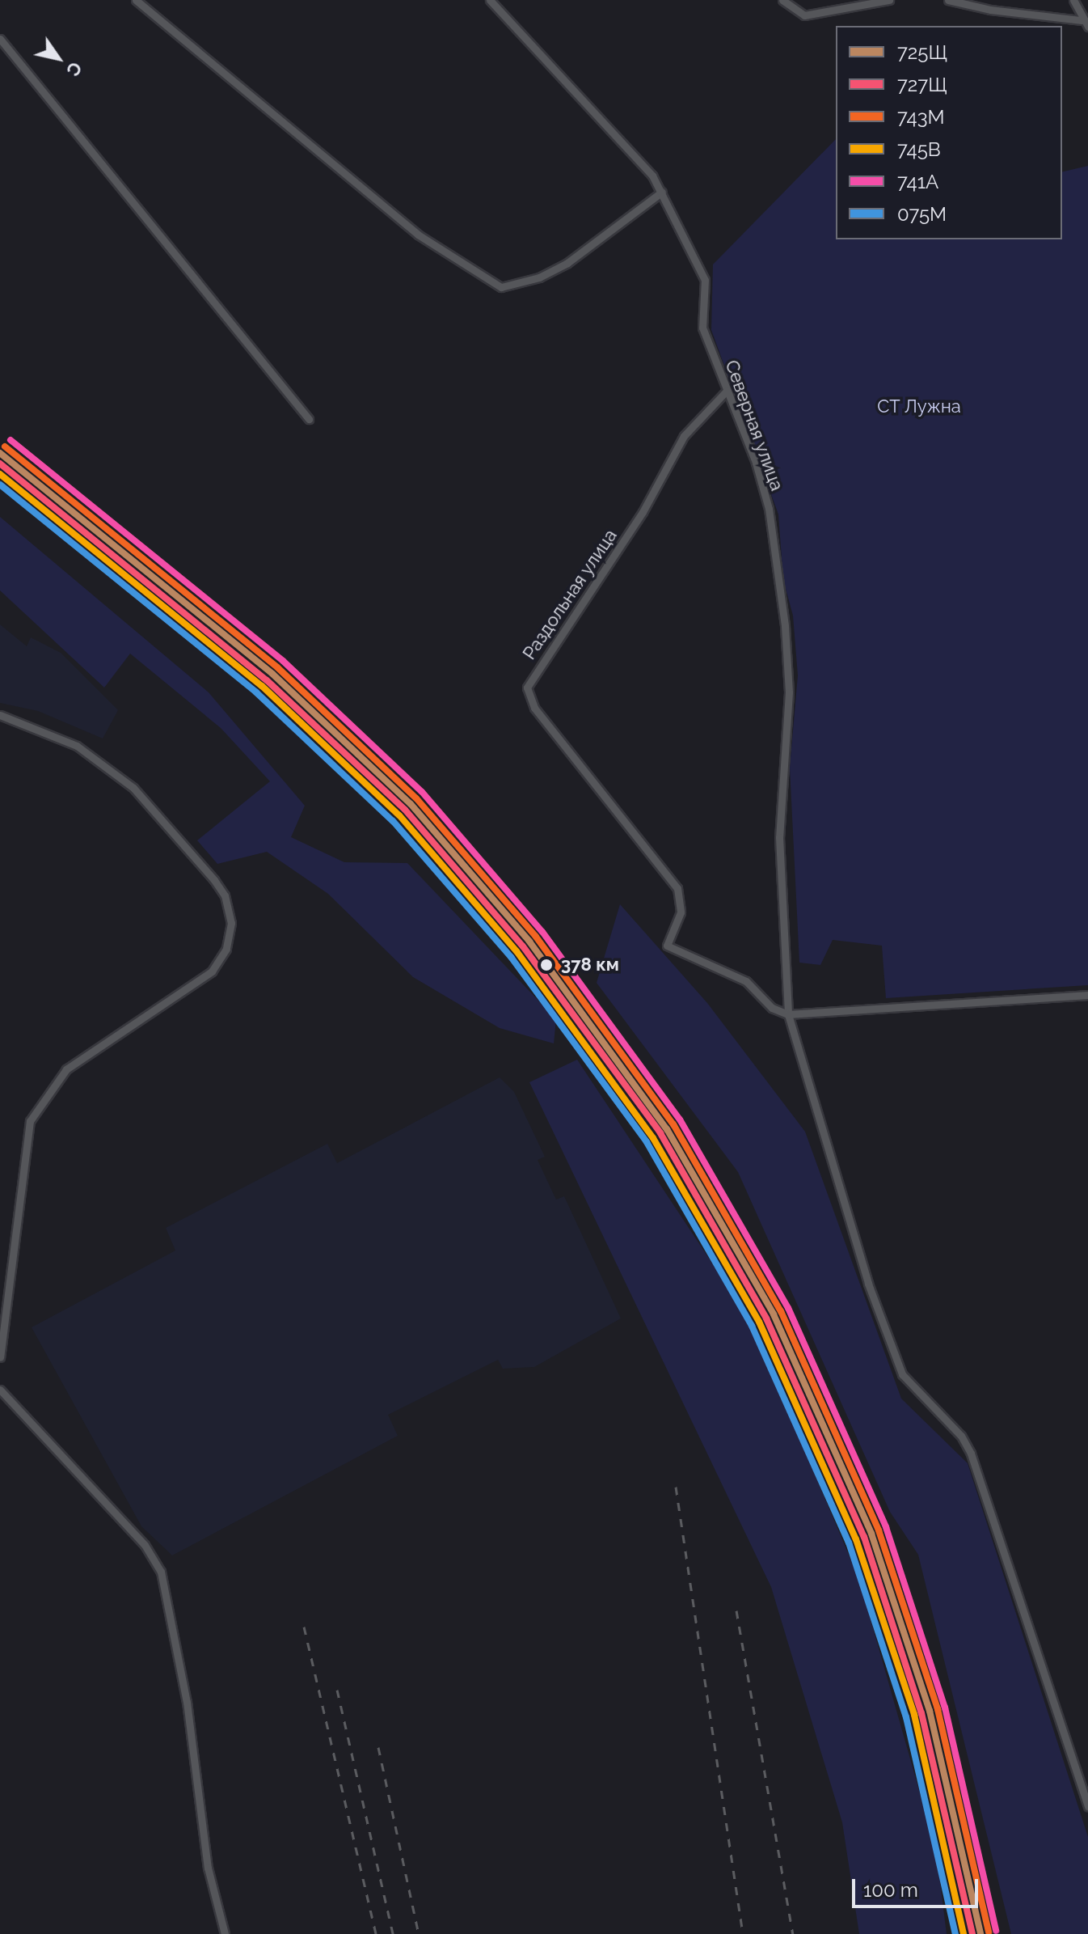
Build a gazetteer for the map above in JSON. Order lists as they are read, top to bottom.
{
  "streets": {
    "street": ["Северная улица", "Раздольная улица"]
  },
  "crossings": [
    ["Северная улица", "Раздольная улица"]
  ],
  "parks": ["СТ Лужна"],
  "places": ["378 км"],
  "lines": [
    "transit line 741А",
    "transit line 743М",
    "transit line 725Щ",
    "transit line 727Щ",
    "transit line 745В",
    "transit line 075М"
  ],
  "legend": [
    "725Щ",
    "727Щ",
    "743М",
    "745В",
    "741А",
    "075М"
  ],
  "scale_bar": "100 m",
  "north": "bottom right"
}
